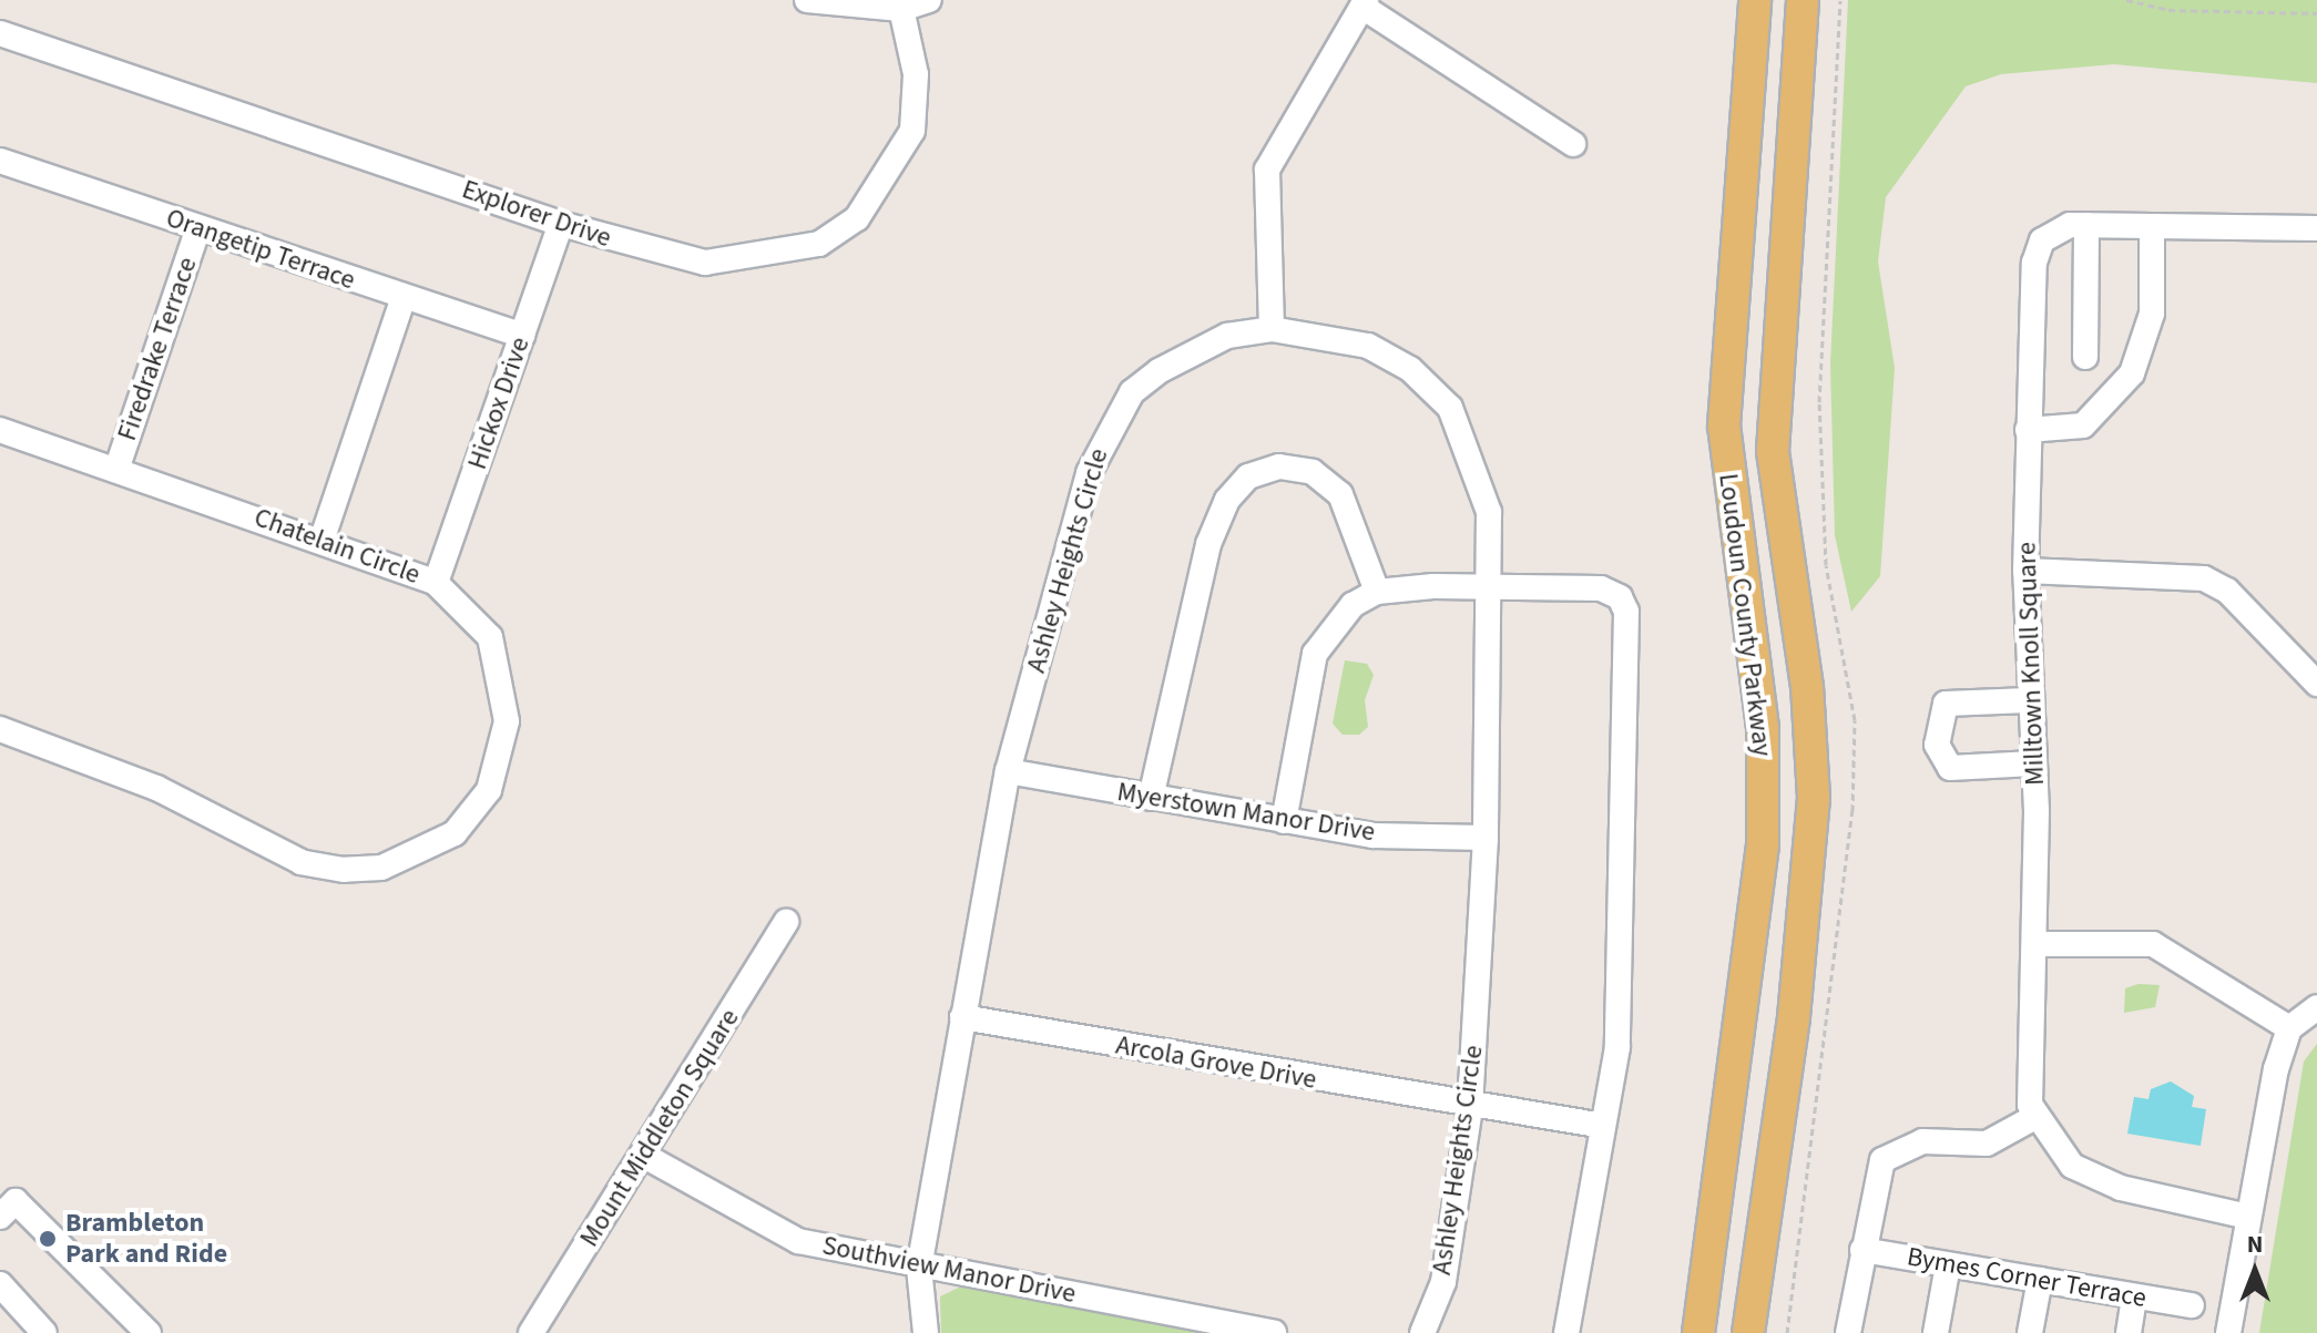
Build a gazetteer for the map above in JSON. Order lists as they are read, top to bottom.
{
  "streets": {
    "main road": ["Loudoun County Parkway"],
    "street": [
      "Explorer Drive",
      "Orangetip Terrace",
      "Firedrake Terrace",
      "Hickox Drive",
      "Chatelain Circle",
      "Ashley Heights Circle",
      "Milltown Knoll Square",
      "Myerstown Manor Drive",
      "Arcola Grove Drive",
      "Mount Middleton Square",
      "Southview Manor Drive",
      "Bymes Corner Terrace"
    ]
  },
  "crossings": [
    ["Explorer Drive", "Hickox Drive"],
    ["Orangetip Terrace", "Firedrake Terrace"],
    ["Orangetip Terrace", "Hickox Drive"],
    ["Firedrake Terrace", "Chatelain Circle"],
    ["Hickox Drive", "Chatelain Circle"],
    ["Ashley Heights Circle", "Myerstown Manor Drive"],
    ["Ashley Heights Circle", "Arcola Grove Drive"],
    ["Ashley Heights Circle", "Southview Manor Drive"],
    ["Mount Middleton Square", "Southview Manor Drive"]
  ],
  "places": ["Brambleton Park and Ride"],
  "north": "top"
}
